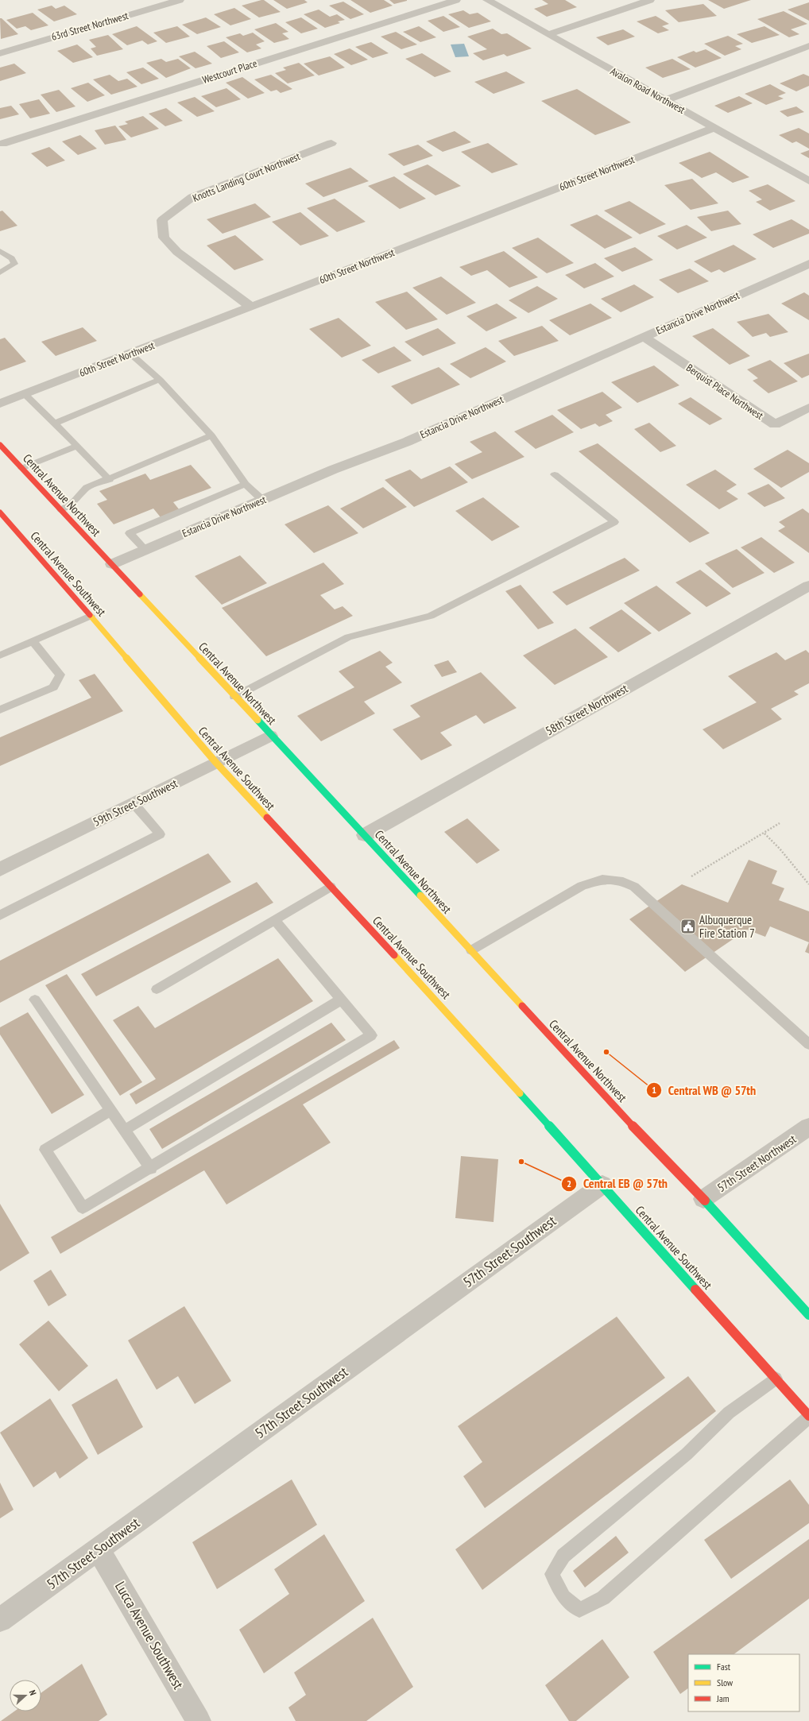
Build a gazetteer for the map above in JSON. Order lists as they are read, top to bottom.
{
  "streets": {
    "main road": ["Central Avenue Northwest", "Central Avenue Southwest"],
    "street": [
      "63rd Street Northwest",
      "Westcourt Place",
      "Avalon Road Northwest",
      "60th Street Northwest",
      "Knotts Landing Court Northwest",
      "Estancia Drive Northwest",
      "Berquist Place Northwest",
      "58th Street Northwest",
      "59th Street Southwest",
      "57th Street Northwest",
      "57th Street Southwest",
      "Lucca Avenue Southwest"
    ]
  },
  "crossings": [
    ["Avalon Road Northwest", "60th Street Northwest"],
    ["60th Street Northwest", "Knotts Landing Court Northwest"],
    ["Estancia Drive Northwest", "Berquist Place Northwest"],
    ["Estancia Drive Northwest", "Central Avenue Northwest"],
    ["Central Avenue Northwest", "58th Street Northwest"],
    ["Central Avenue Northwest", "59th Street Southwest"],
    ["Central Avenue Northwest", "57th Street Northwest"],
    ["Central Avenue Southwest", "59th Street Southwest"],
    ["Central Avenue Southwest", "57th Street Southwest"],
    ["57th Street Southwest", "Lucca Avenue Southwest"]
  ],
  "places": {
    "public building": ["Albuquerque Fire Station 7"],
    "other": ["Central WB @ 57th", "Central EB @ 57th"]
  },
  "legend": ["Fast", "Slow", "Jam"],
  "north": "right"
}
